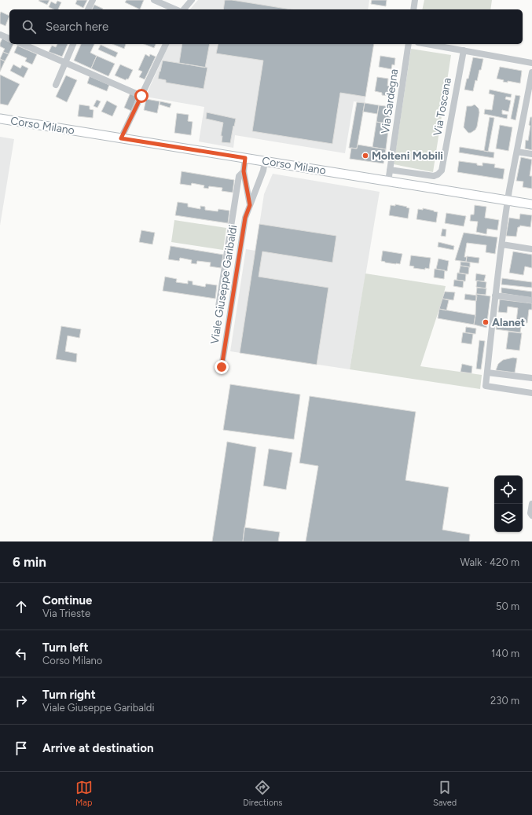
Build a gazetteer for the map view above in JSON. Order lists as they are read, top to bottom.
{
  "streets": {
    "main road": ["Corso Milano"],
    "street": ["Via Sardegna", "Via Toscana", "Viale Giuseppe Garibaldi"]
  },
  "crossings": [
    ["Via Sardegna", "Via Toscana"],
    ["Via Sardegna", "Corso Milano"],
    ["Corso Milano", "Viale Giuseppe Garibaldi"]
  ],
  "places": ["Molteni Mobili", "Alanet"],
  "page": {
    "search": "Search here",
    "heading": ["6 min", "Walk · 420 m"],
    "list": [
      ["Continue", "Via Trieste", "50 m"],
      ["Turn left", "Corso Milano", "140 m"],
      ["Turn right", "Viale Giuseppe Garibaldi", "230 m"],
      "Arrive at destination"
    ],
    "nav": ["Map", "Directions", "Saved"]
  }
}
